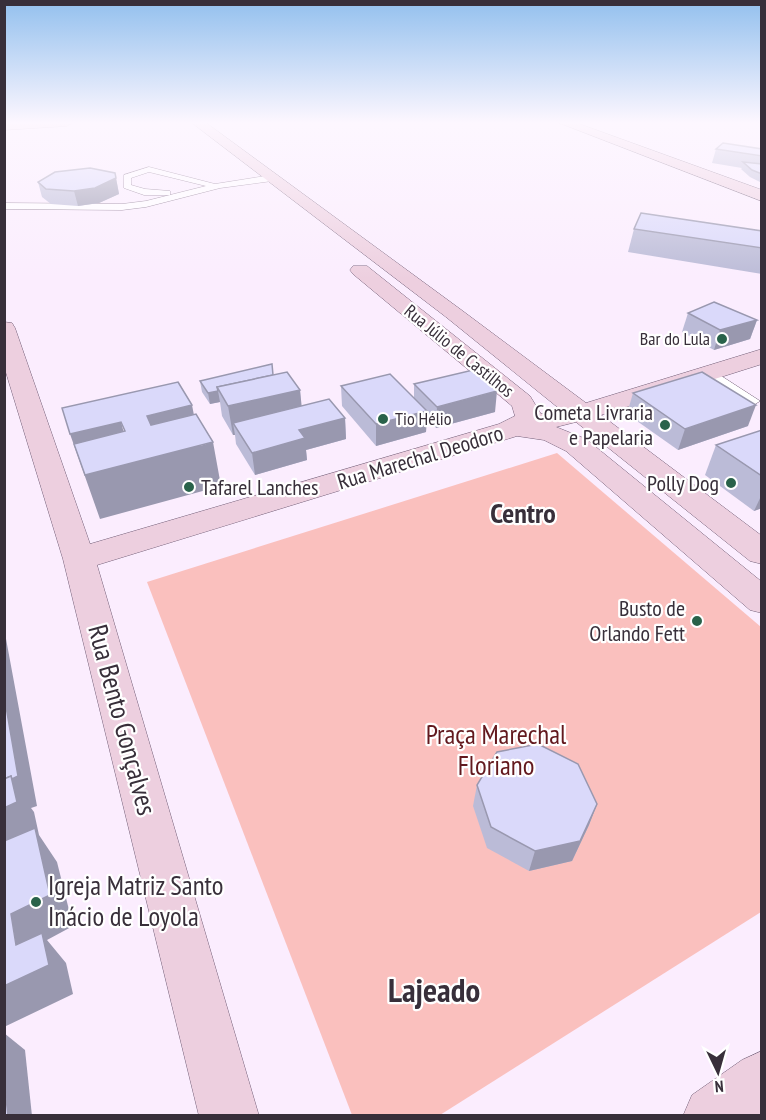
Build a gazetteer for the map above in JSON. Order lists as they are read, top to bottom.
{
  "streets": {
    "street": ["Rua Júlio de Castilhos", "Rua Marechal Deodoro", "Rua Bento Gonçalves"]
  },
  "crossings": [
    ["Rua Júlio de Castilhos", "Rua Marechal Deodoro"],
    ["Rua Marechal Deodoro", "Rua Bento Gonçalves"]
  ],
  "districts": ["Centro", "Lajeado"],
  "parks": ["Praça Marechal Floriano"],
  "places": [
    "Bar do Lula",
    "Tio Hélio",
    "Cometa Livraria e Papelaria",
    "Polly Dog",
    "Tafarel Lanches",
    "Busto de Orlando Fett",
    "Igreja Matriz Santo Inácio de Loyola"
  ],
  "north": "bottom"
}
